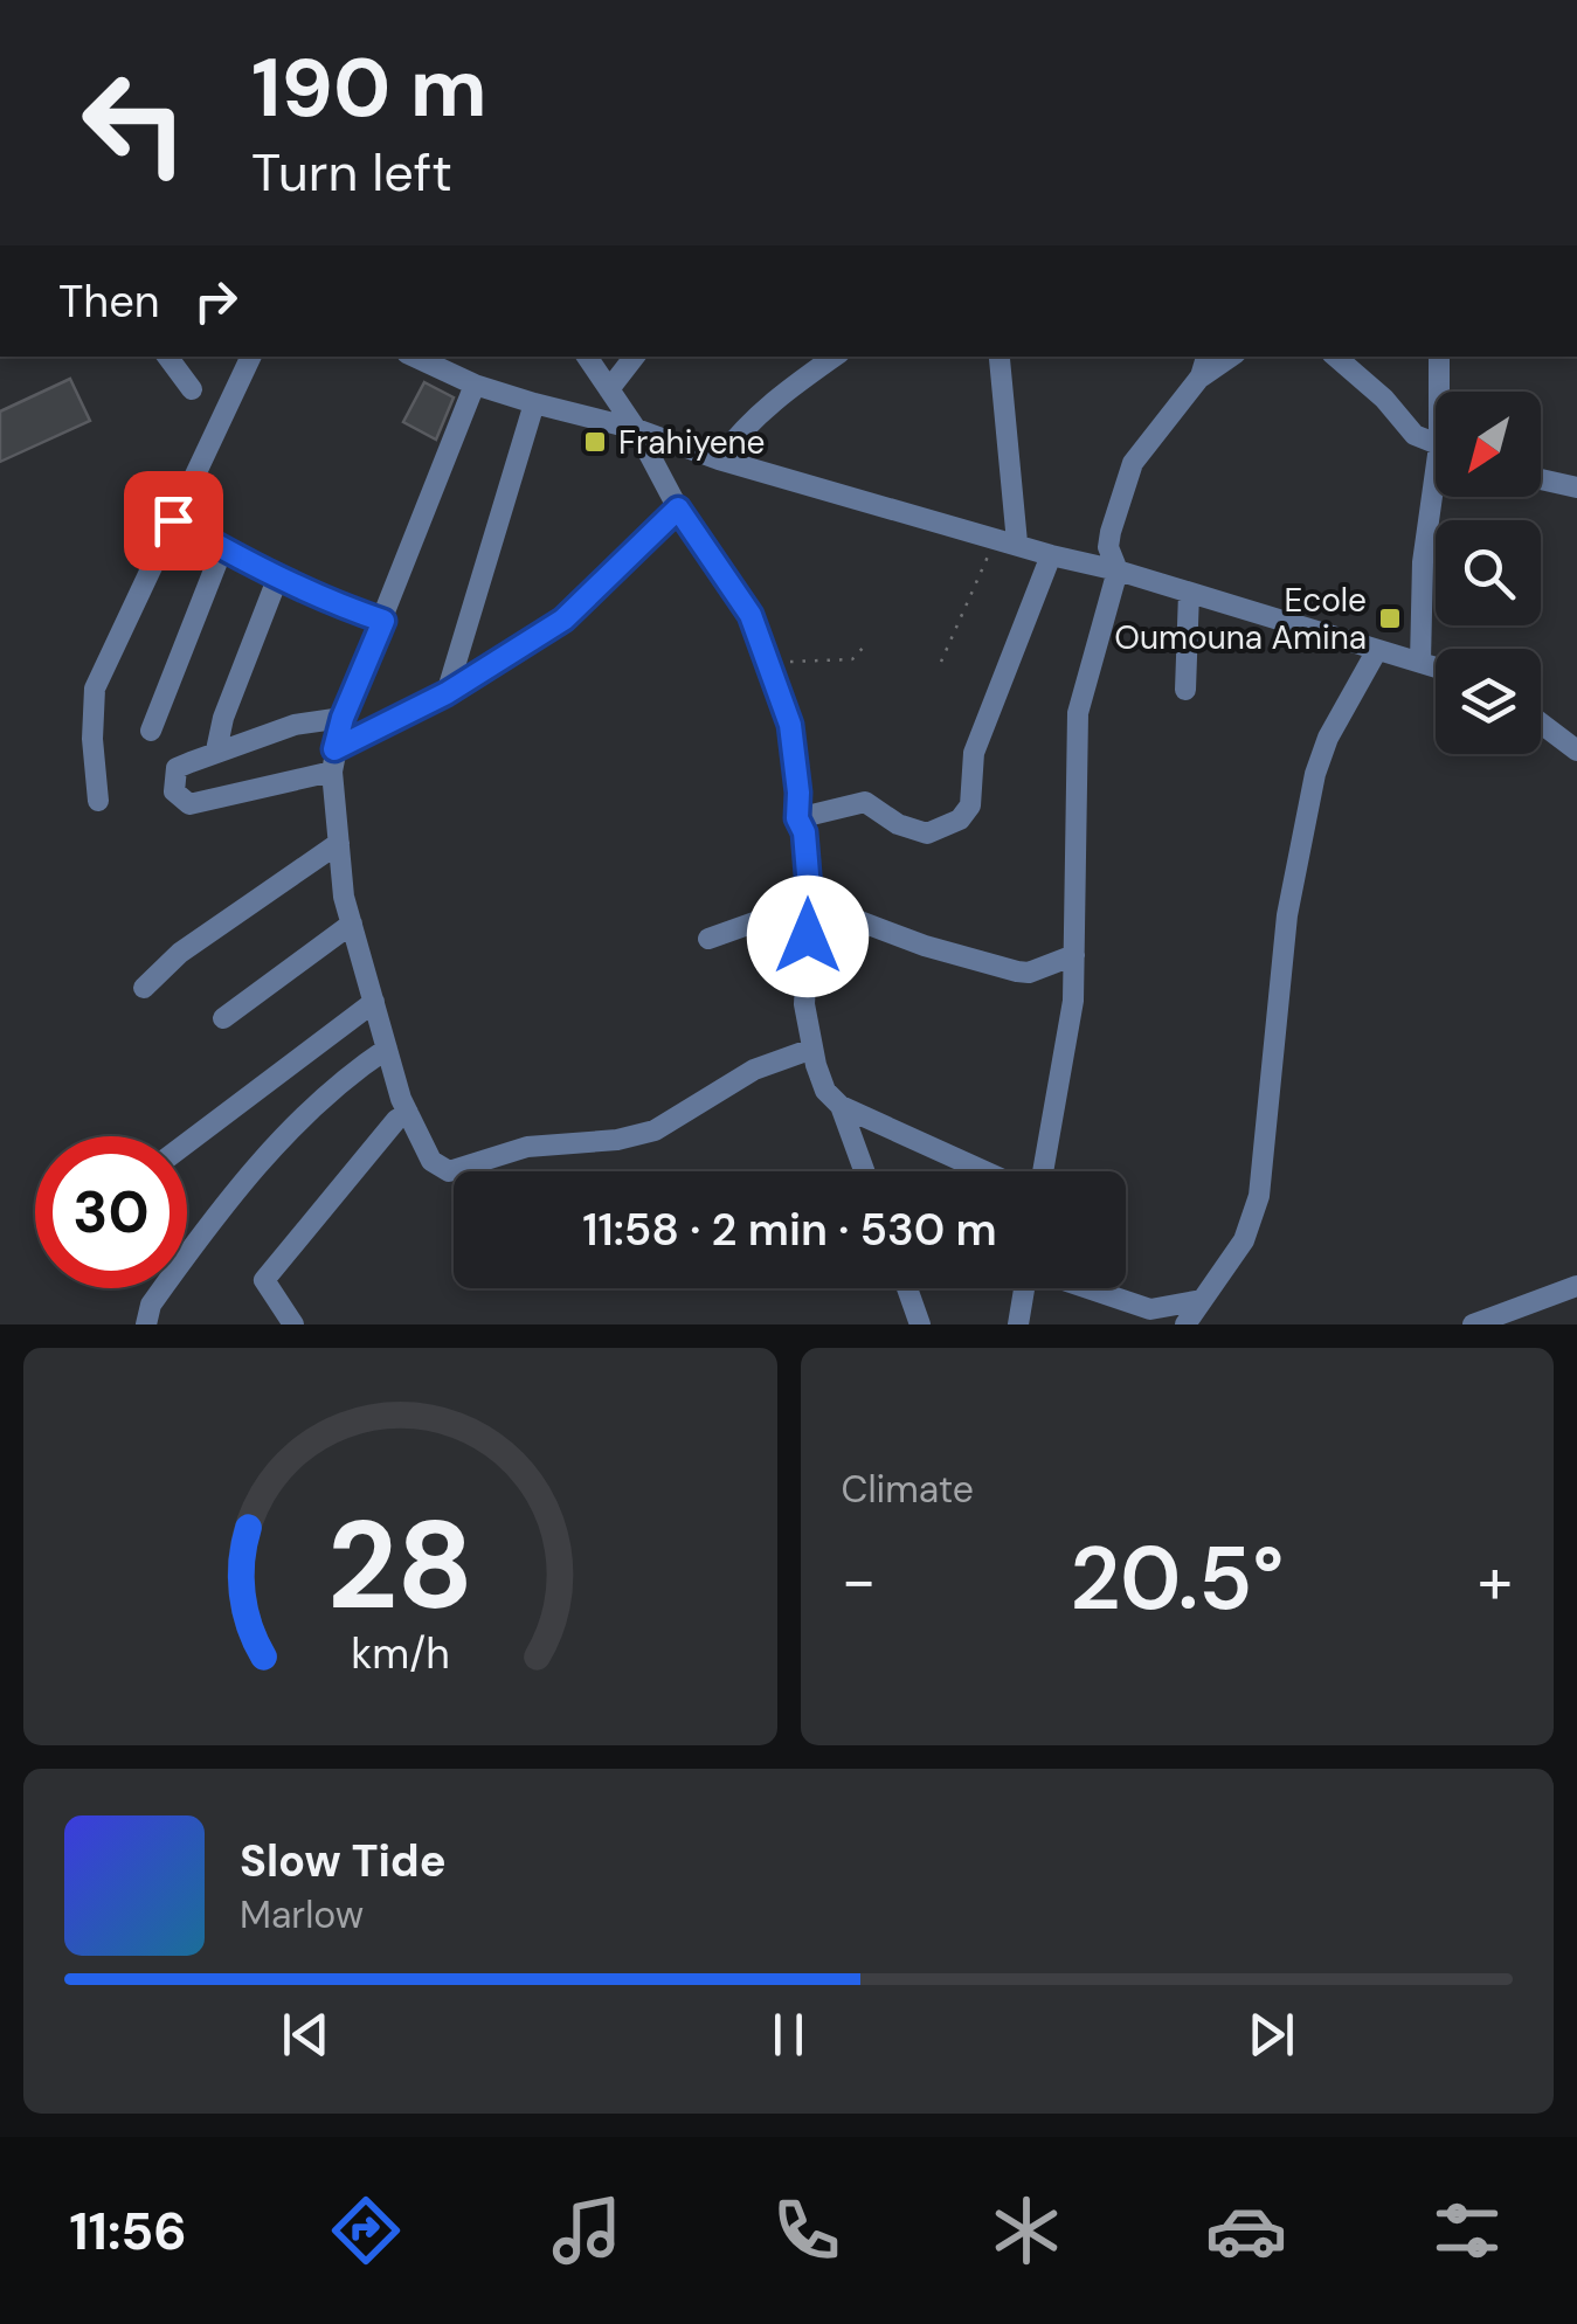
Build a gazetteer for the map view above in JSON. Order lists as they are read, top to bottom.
{
  "places": {
    "transit": ["Frahiyene", "Ecole Oumouna Amina"]
  },
  "north": "bottom left",
  "page": {
    "turn": ["190 m", "Turn left"],
    "then": "Then",
    "limit": "30",
    "trip": "11:58 · 2 min · 530 m",
    "tile": "Climate",
    "heat": ["−", "20.5°", "+"],
    "song": ["Slow Tide", "Marlow"],
    "tabs": "11:56",
    "gauge": ["28", "km/h"]
  }
}
